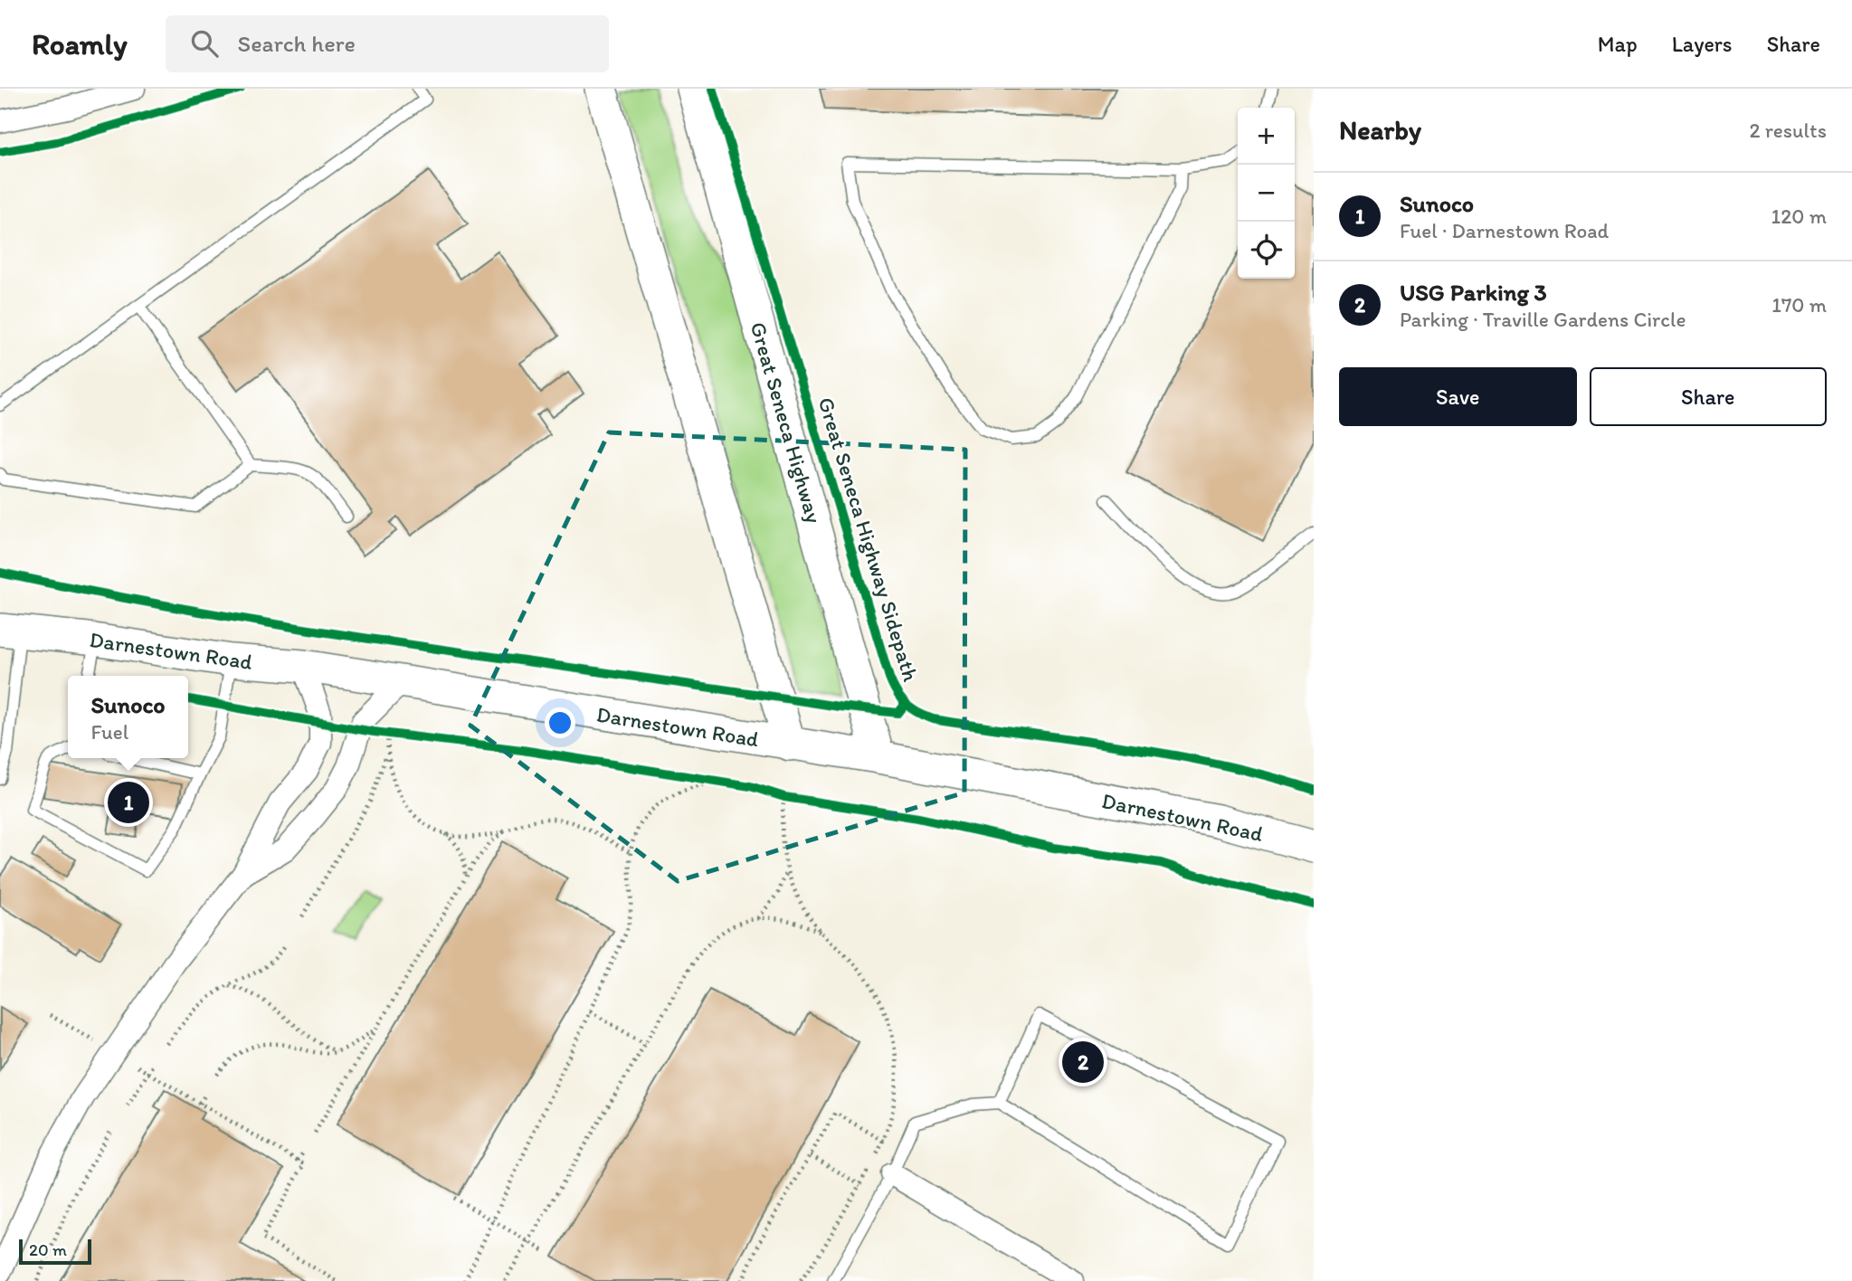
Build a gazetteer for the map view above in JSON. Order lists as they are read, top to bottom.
{
  "streets": {
    "main road": ["Great Seneca Highway", "Darnestown Road"],
    "cycle path": ["Great Seneca Highway Sidepath"]
  },
  "crossings": [
    ["Great Seneca Highway", "Darnestown Road"]
  ],
  "scale_bar": "20 m",
  "page": {
    "header": "Roamly",
    "search": "Search here",
    "nav": ["Map", "Layers", "Share"],
    "heading": ["Nearby", "2 results"],
    "map_buttons": ["+", "−"],
    "list": [
      {
        "mark": "1",
        "name": "Sunoco",
        "note": "Fuel · Darnestown Road",
        "value": "120 m"
      },
      {
        "mark": "2",
        "name": "USG Parking 3",
        "note": "Parking · Traville Gardens Circle",
        "value": "170 m"
      }
    ],
    "buttons": ["Save", "Share"],
    "popup": ["Sunoco", "Fuel"],
    "pins": ["1", "2"],
    "scale": "20 m"
  }
}
